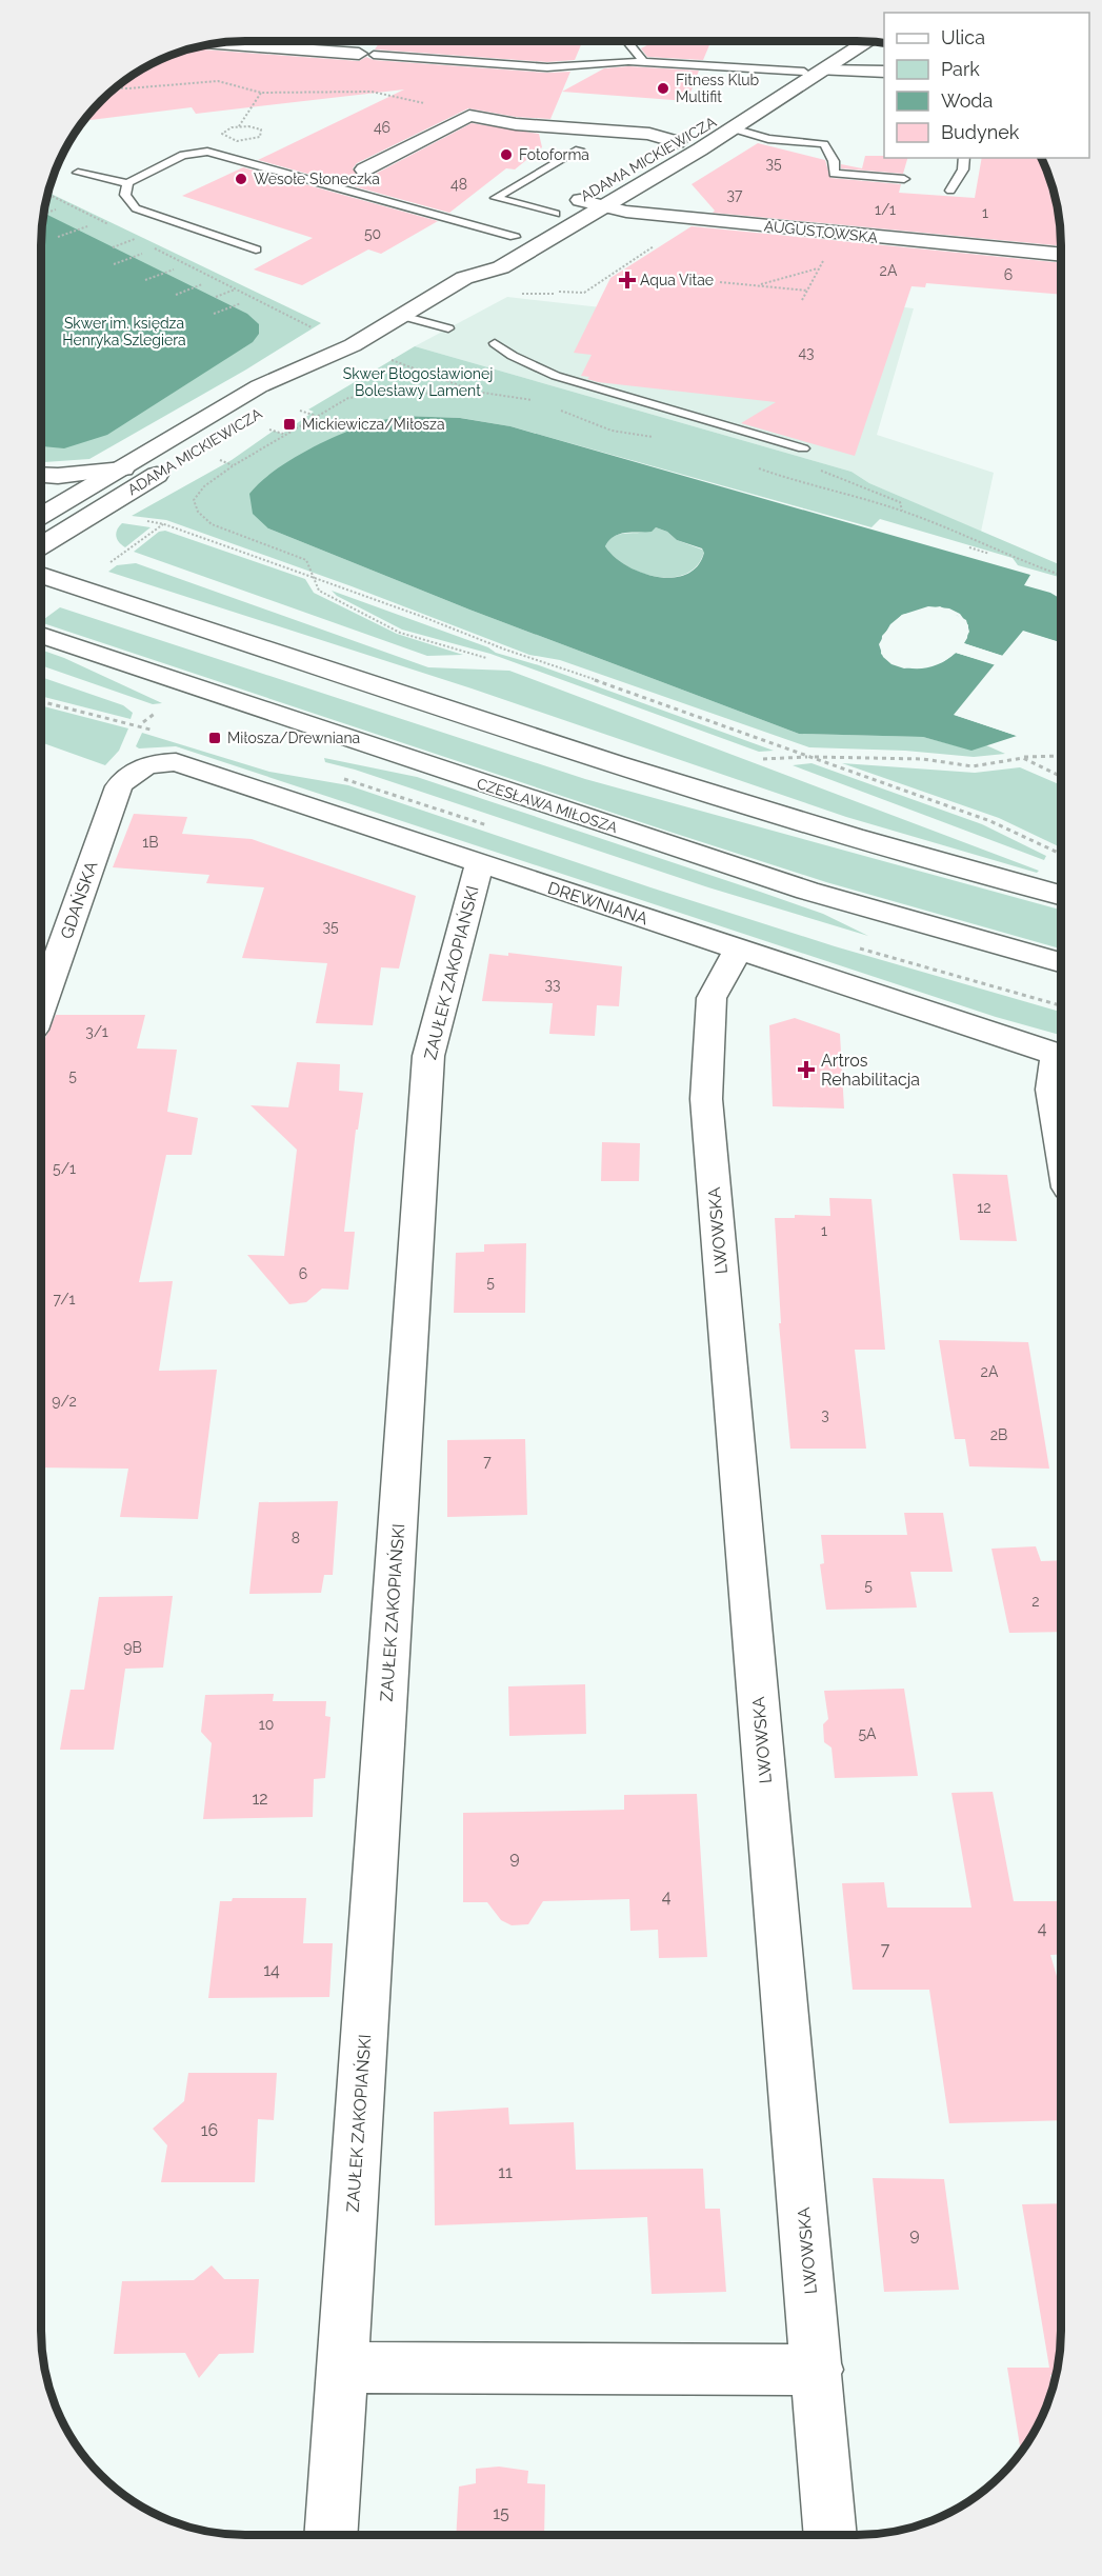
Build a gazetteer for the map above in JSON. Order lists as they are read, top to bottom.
{
  "streets": {
    "street": [
      "ADAMA MICKIEWICZA",
      "AUGUSTOWSKA",
      "CZESŁAWA MIŁOSZA",
      "GDAŃSKA",
      "DREWNIANA",
      "ZAUŁEK ZAKOPIAŃSKI",
      "LWOWSKA"
    ]
  },
  "crossings": [
    ["ADAMA MICKIEWICZA", "AUGUSTOWSKA"],
    ["GDAŃSKA", "DREWNIANA"],
    ["DREWNIANA", "ZAUŁEK ZAKOPIAŃSKI"],
    ["DREWNIANA", "LWOWSKA"]
  ],
  "parks": ["Skwer im. księdza Henryka Szlegiera", "Skwer Błogosławionej Bolesławy Lament"],
  "places": {
    "other": ["Fitness Klub Multifit", "Fotoforma", "Wesołe Słoneczka"],
    "health": ["Aqua Vitae", "Artros Rehabilitacja"],
    "transit": ["Mickiewicza/Miłosza", "Miłosza/Drewniana"]
  },
  "house_numbers": [
    "46",
    "35",
    "48",
    "37",
    "1/1",
    "1",
    "50",
    "2A",
    "6",
    "43",
    "1B",
    "35",
    "33",
    "3/1",
    "5",
    "5/1",
    "12",
    "1",
    "6",
    "5",
    "7/1",
    "2A",
    "9/2",
    "3",
    "2B",
    "7",
    "8",
    "5",
    "2",
    "9B",
    "10",
    "5A",
    "12",
    "9",
    "4",
    "4",
    "7",
    "14",
    "16",
    "11",
    "9",
    "15"
  ],
  "legend": [
    "Ulica",
    "Park",
    "Woda",
    "Budynek"
  ]
}
